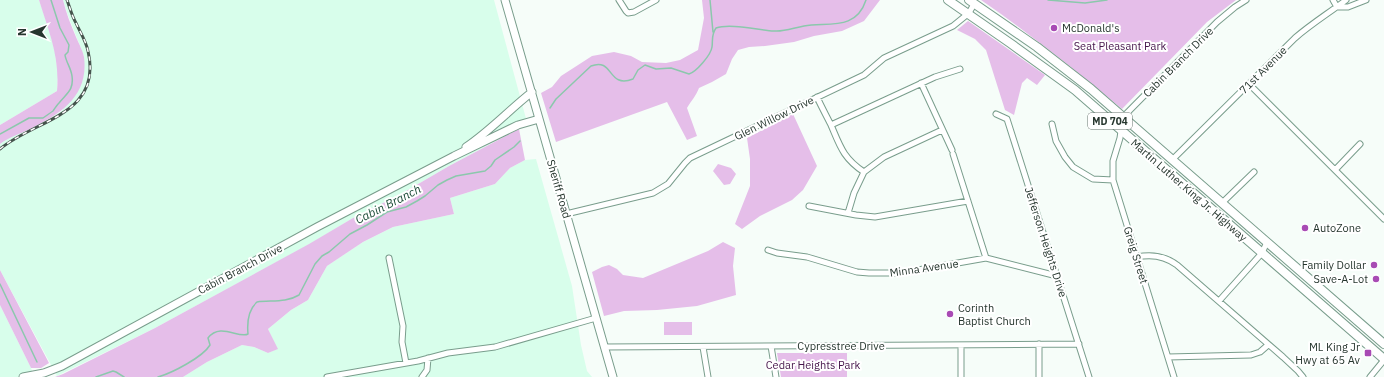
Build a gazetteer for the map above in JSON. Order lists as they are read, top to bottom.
{
  "streets": {
    "main road": ["MD 704", "Martin Luther King Jr. Highway"],
    "street": [
      "Cabin Branch Drive",
      "71st Avenue",
      "Glen Willow Drive",
      "Sheriff Road",
      "Jefferson Heights Drive",
      "Greig Street",
      "Minna Avenue",
      "Cypresstree Drive"
    ]
  },
  "crossings": [
    ["Cabin Branch Drive", "Sheriff Road"],
    ["Cabin Branch Drive", "Martin Luther King Jr. Highway"],
    ["71st Avenue", "Martin Luther King Jr. Highway"],
    ["Glen Willow Drive", "Sheriff Road"],
    ["Glen Willow Drive", "Martin Luther King Jr. Highway"],
    ["Sheriff Road", "Cypresstree Drive"],
    ["Martin Luther King Jr. Highway", "Greig Street"],
    ["Jefferson Heights Drive", "Minna Avenue"],
    ["Jefferson Heights Drive", "Cypresstree Drive"]
  ],
  "water": ["Cabin Branch"],
  "parks": ["Seat Pleasant Park", "Cedar Heights Park"],
  "places": {
    "other": [
      "McDonald's",
      "AutoZone",
      "Family Dollar",
      "Save-A-Lot",
      "Corinth Baptist Church"
    ],
    "transit": ["ML King Jr Hwy at 65 Av"]
  },
  "north": "left"
}
